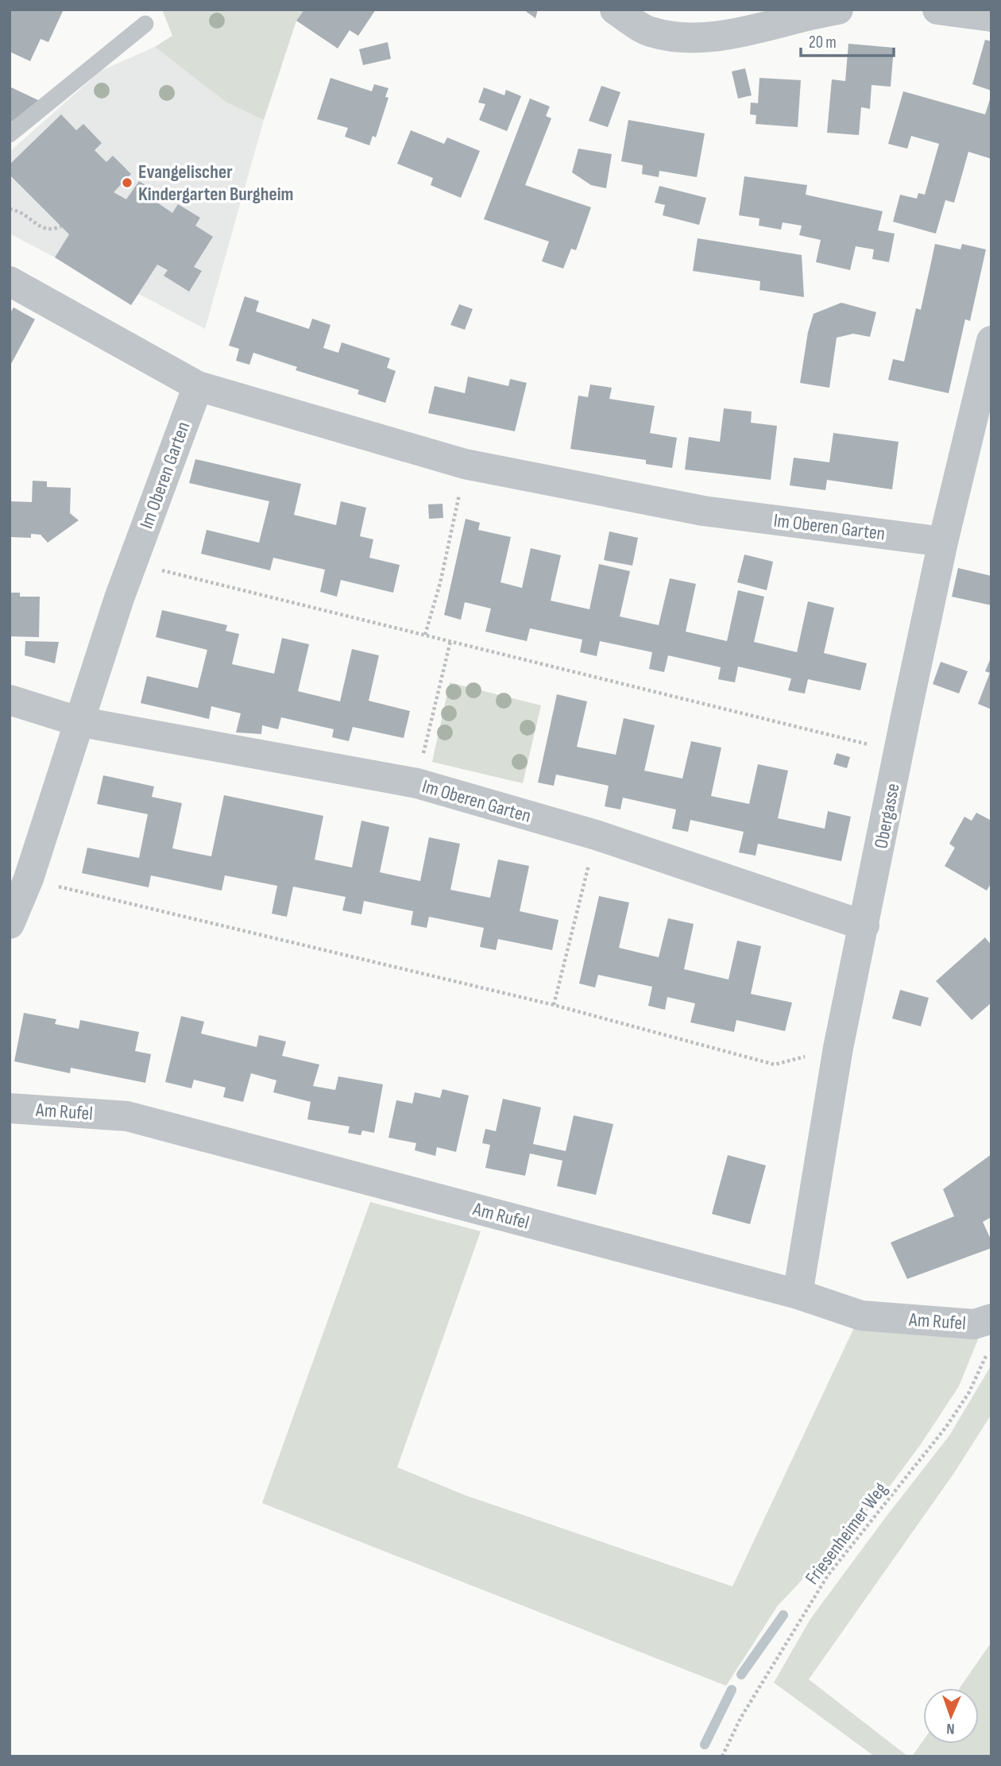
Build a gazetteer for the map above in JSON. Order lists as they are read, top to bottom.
{
  "streets": {
    "street": ["Im Oberen Garten", "Obergasse", "Am Rufel"],
    "path": ["Friesenheimer Weg"]
  },
  "crossings": [
    ["Im Oberen Garten", "Obergasse"],
    ["Obergasse", "Am Rufel"]
  ],
  "places": ["Evangelischer Kindergarten Burgheim"],
  "scale_bar": "20 m",
  "north": "bottom"
}
